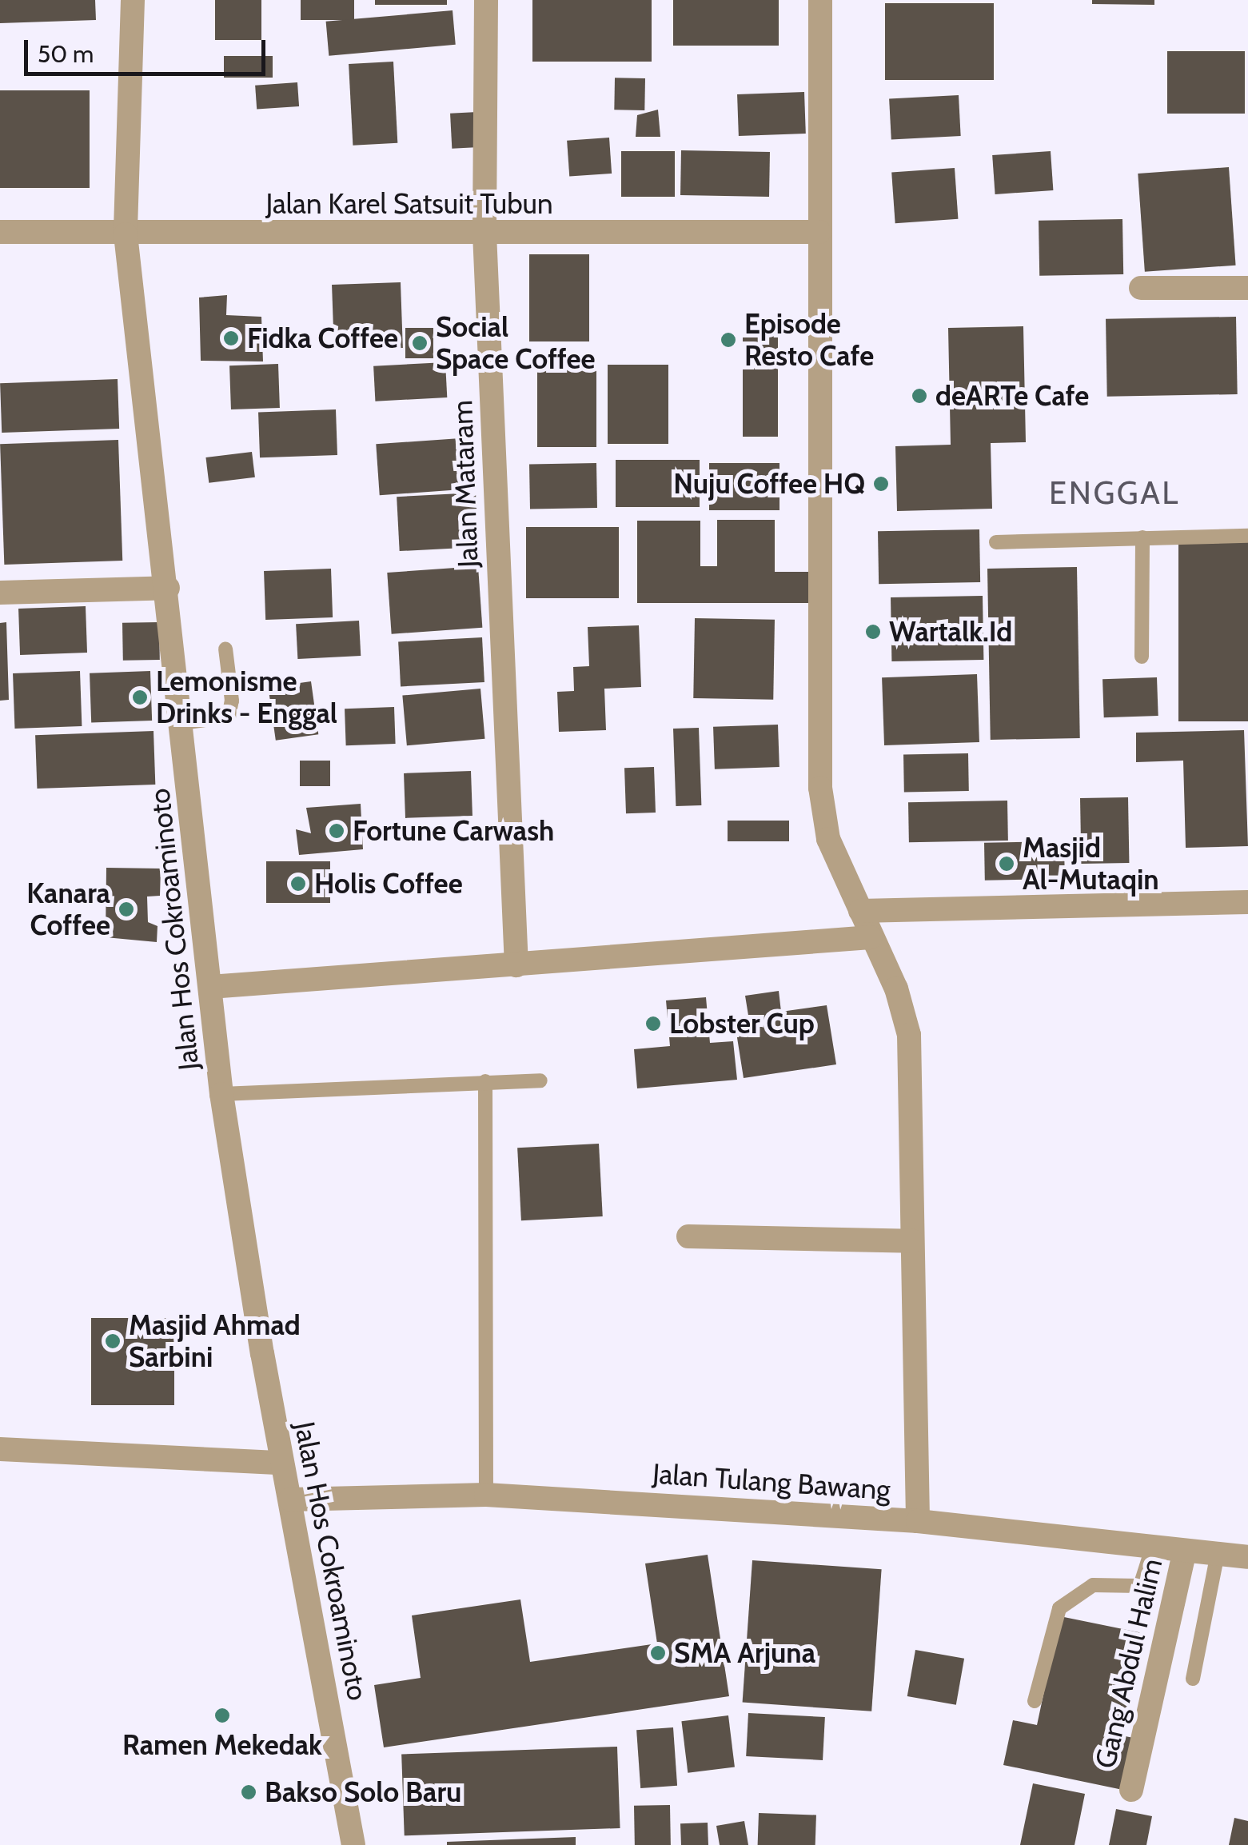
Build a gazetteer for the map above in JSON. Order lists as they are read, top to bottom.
{
  "streets": {
    "street": [
      "Jalan Karel Satsuit Tubun",
      "Jalan Mataram",
      "Jalan Hos Cokroaminoto",
      "Jalan Tulang Bawang",
      "Gang Abdul Halim"
    ]
  },
  "crossings": [
    ["Jalan Karel Satsuit Tubun", "Jalan Mataram"],
    ["Jalan Karel Satsuit Tubun", "Jalan Hos Cokroaminoto"],
    ["Jalan Hos Cokroaminoto", "Jalan Tulang Bawang"],
    ["Jalan Tulang Bawang", "Gang Abdul Halim"]
  ],
  "districts": ["ENGGAL"],
  "places": [
    "Fidka Coffee",
    "Episode Resto Cafe",
    "Social Space Coffee",
    "deARTe Cafe",
    "Nuju Coffee HQ",
    "Wartalk.Id",
    "Lemonisme Drinks - Enggal",
    "Fortune Carwash",
    "Masjid Al-Mutaqin",
    "Holis Coffee",
    "Kanara Coffee",
    "Lobster Cup",
    "Masjid Ahmad Sarbini",
    "SMA Arjuna",
    "Ramen Mekedak",
    "Bakso Solo Baru"
  ],
  "scale_bar": "50 m"
}
